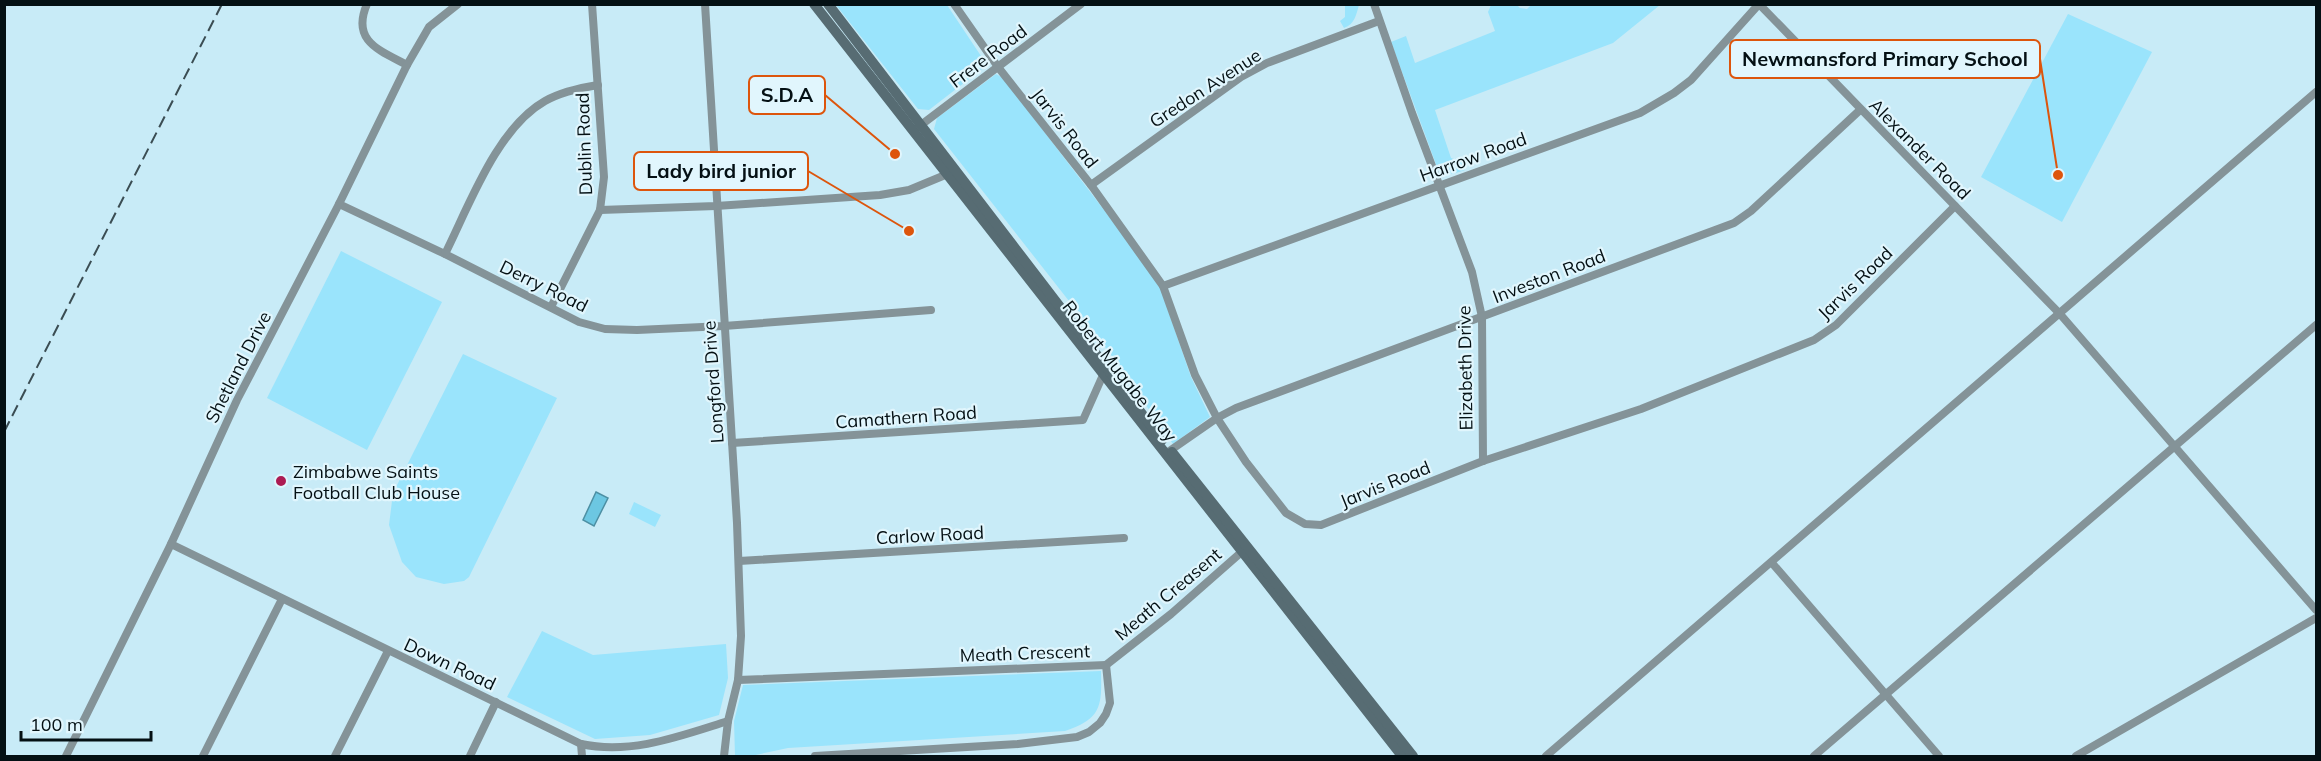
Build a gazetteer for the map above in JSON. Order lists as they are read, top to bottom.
{
  "streets": {
    "main road": ["Robert Mugabe Way"],
    "street": [
      "Frere Road",
      "Gredon Avenue",
      "Jarvis Road",
      "Dublin Road",
      "Alexander Road",
      "Harrow Road",
      "Investon Road",
      "Derry Road",
      "Shetland Drive",
      "Elizabeth Drive",
      "Longford Drive",
      "Camathern Road",
      "Carlow Road",
      "Meath Creasent",
      "Meath Crescent",
      "Down Road"
    ]
  },
  "crossings": [
    ["Frere Road", "Jarvis Road"],
    ["Frere Road", "Robert Mugabe Way"],
    ["Gredon Avenue", "Jarvis Road"],
    ["Gredon Avenue", "Elizabeth Drive"],
    ["Jarvis Road", "Alexander Road"],
    ["Jarvis Road", "Harrow Road"],
    ["Jarvis Road", "Investon Road"],
    ["Jarvis Road", "Elizabeth Drive"],
    ["Dublin Road", "Derry Road"],
    ["Alexander Road", "Harrow Road"],
    ["Alexander Road", "Investon Road"],
    ["Harrow Road", "Elizabeth Drive"],
    ["Investon Road", "Elizabeth Drive"],
    ["Investon Road", "Robert Mugabe Way"],
    ["Derry Road", "Shetland Drive"],
    ["Derry Road", "Longford Drive"],
    ["Shetland Drive", "Down Road"],
    ["Robert Mugabe Way", "Camathern Road"],
    ["Robert Mugabe Way", "Meath Creasent"],
    ["Longford Drive", "Camathern Road"],
    ["Longford Drive", "Carlow Road"],
    ["Longford Drive", "Meath Crescent"],
    ["Longford Drive", "Down Road"],
    ["Meath Creasent", "Meath Crescent"]
  ],
  "places": [
    "S.D.A",
    "Newmansford Primary School",
    "Lady bird junior",
    "Zimbabwe Saints Football Club House"
  ],
  "scale_bar": "100 m"
}
